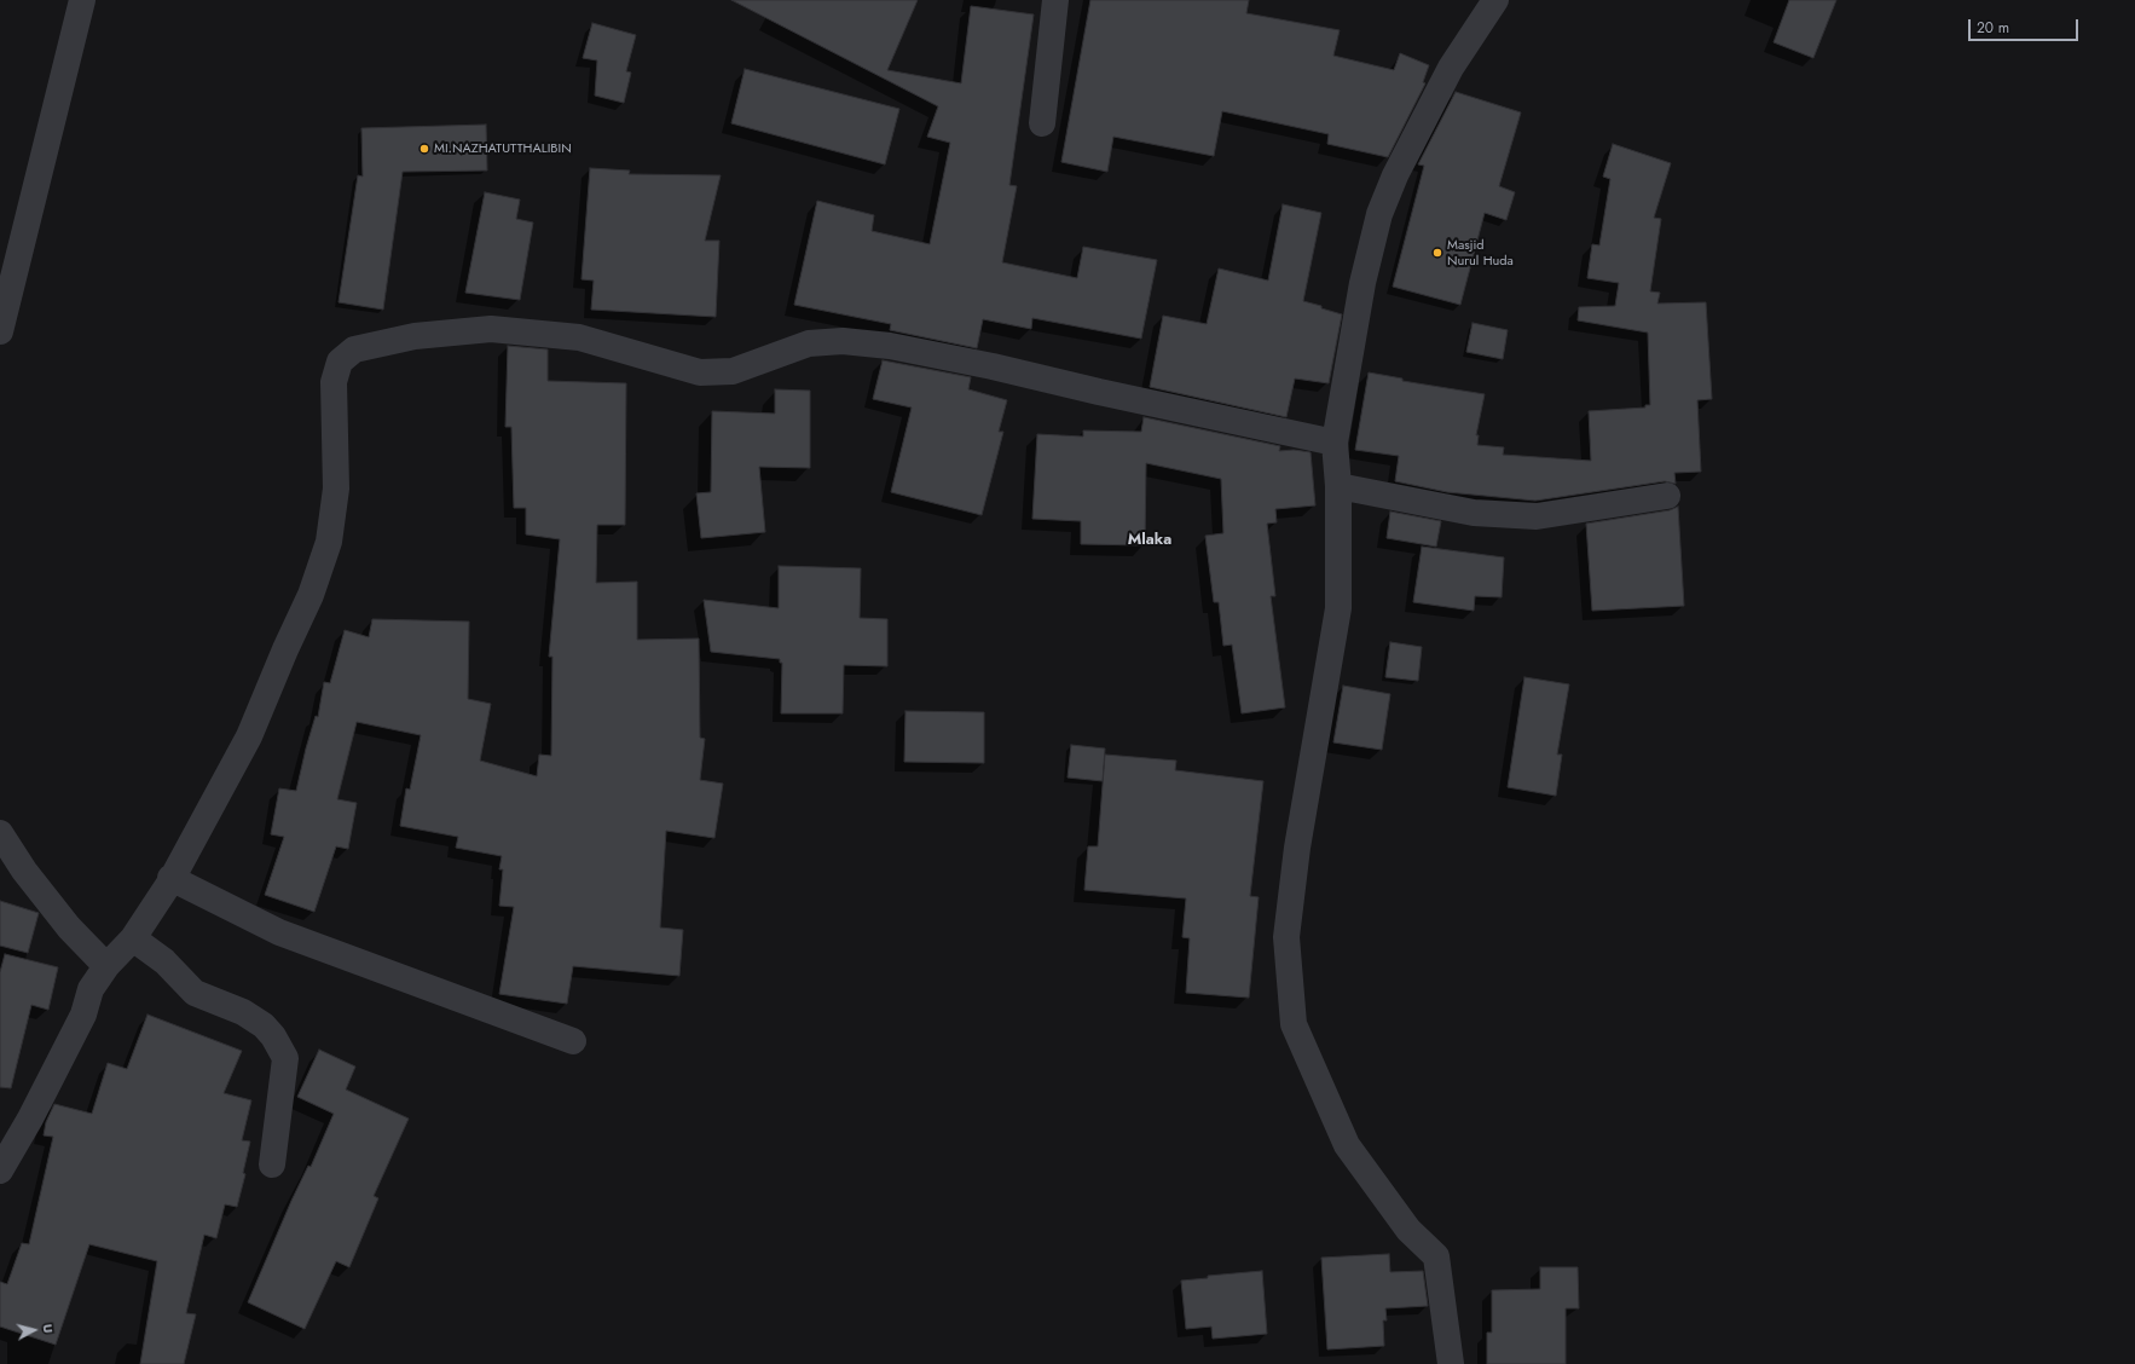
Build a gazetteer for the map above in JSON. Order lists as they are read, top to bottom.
{
  "districts": ["Mlaka"],
  "places": ["MI.NAZHATUTTHALIBIN", "Masjid Nurul Huda"],
  "scale_bar": "20 m",
  "north": "right"
}
